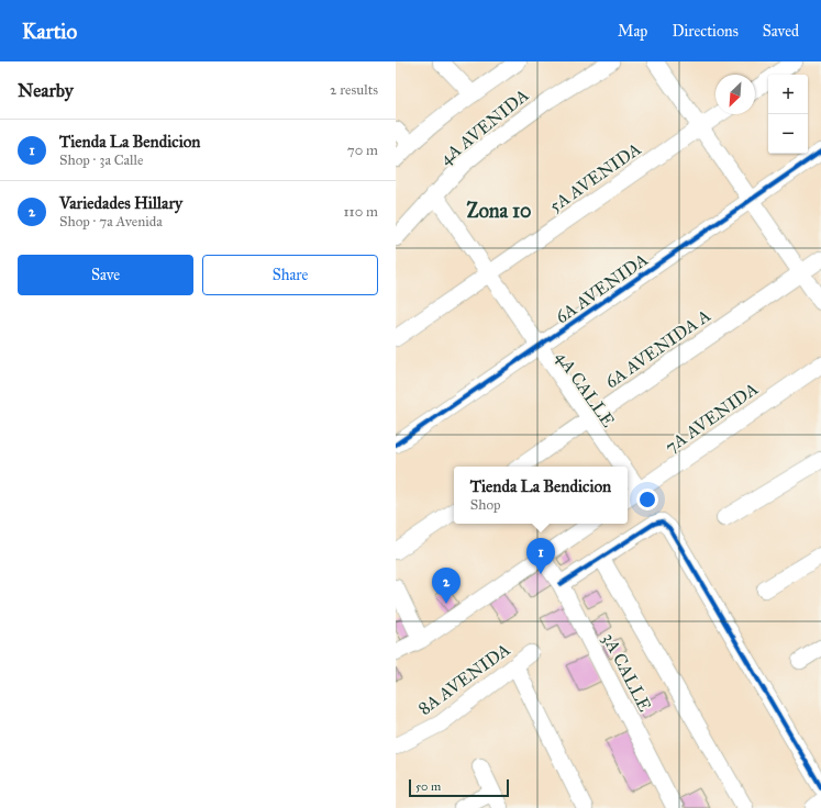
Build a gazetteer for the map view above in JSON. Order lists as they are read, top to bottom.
{
  "streets": {
    "street": [
      "4A AVENIDA",
      "5A AVENIDA",
      "6A AVENIDA",
      "6A AVENIDA A",
      "4A CALLE",
      "7A AVENIDA",
      "3A CALLE",
      "8A AVENIDA"
    ]
  },
  "crossings": [
    ["4A AVENIDA", "4A CALLE"],
    ["5A AVENIDA", "4A CALLE"],
    ["6A AVENIDA", "4A CALLE"],
    ["6A AVENIDA A", "4A CALLE"],
    ["4A CALLE", "7A AVENIDA"]
  ],
  "districts": ["Zona 10"],
  "scale_bar": "50 m",
  "north": "bottom left",
  "page": {
    "header": "Kartio",
    "nav": ["Map", "Directions", "Saved"],
    "heading": ["Nearby", "2 results"],
    "map_buttons": ["+", "−"],
    "list": [
      {
        "mark": "1",
        "name": "Tienda La Bendicion",
        "note": "Shop · 3a Calle",
        "value": "70 m"
      },
      {
        "mark": "2",
        "name": "Variedades Hillary",
        "note": "Shop · 7a Avenida",
        "value": "110 m"
      }
    ],
    "buttons": ["Save", "Share"],
    "popup": ["Tienda La Bendicion", "Shop"],
    "pins": ["1", "2"],
    "scale": "50 m"
  }
}
